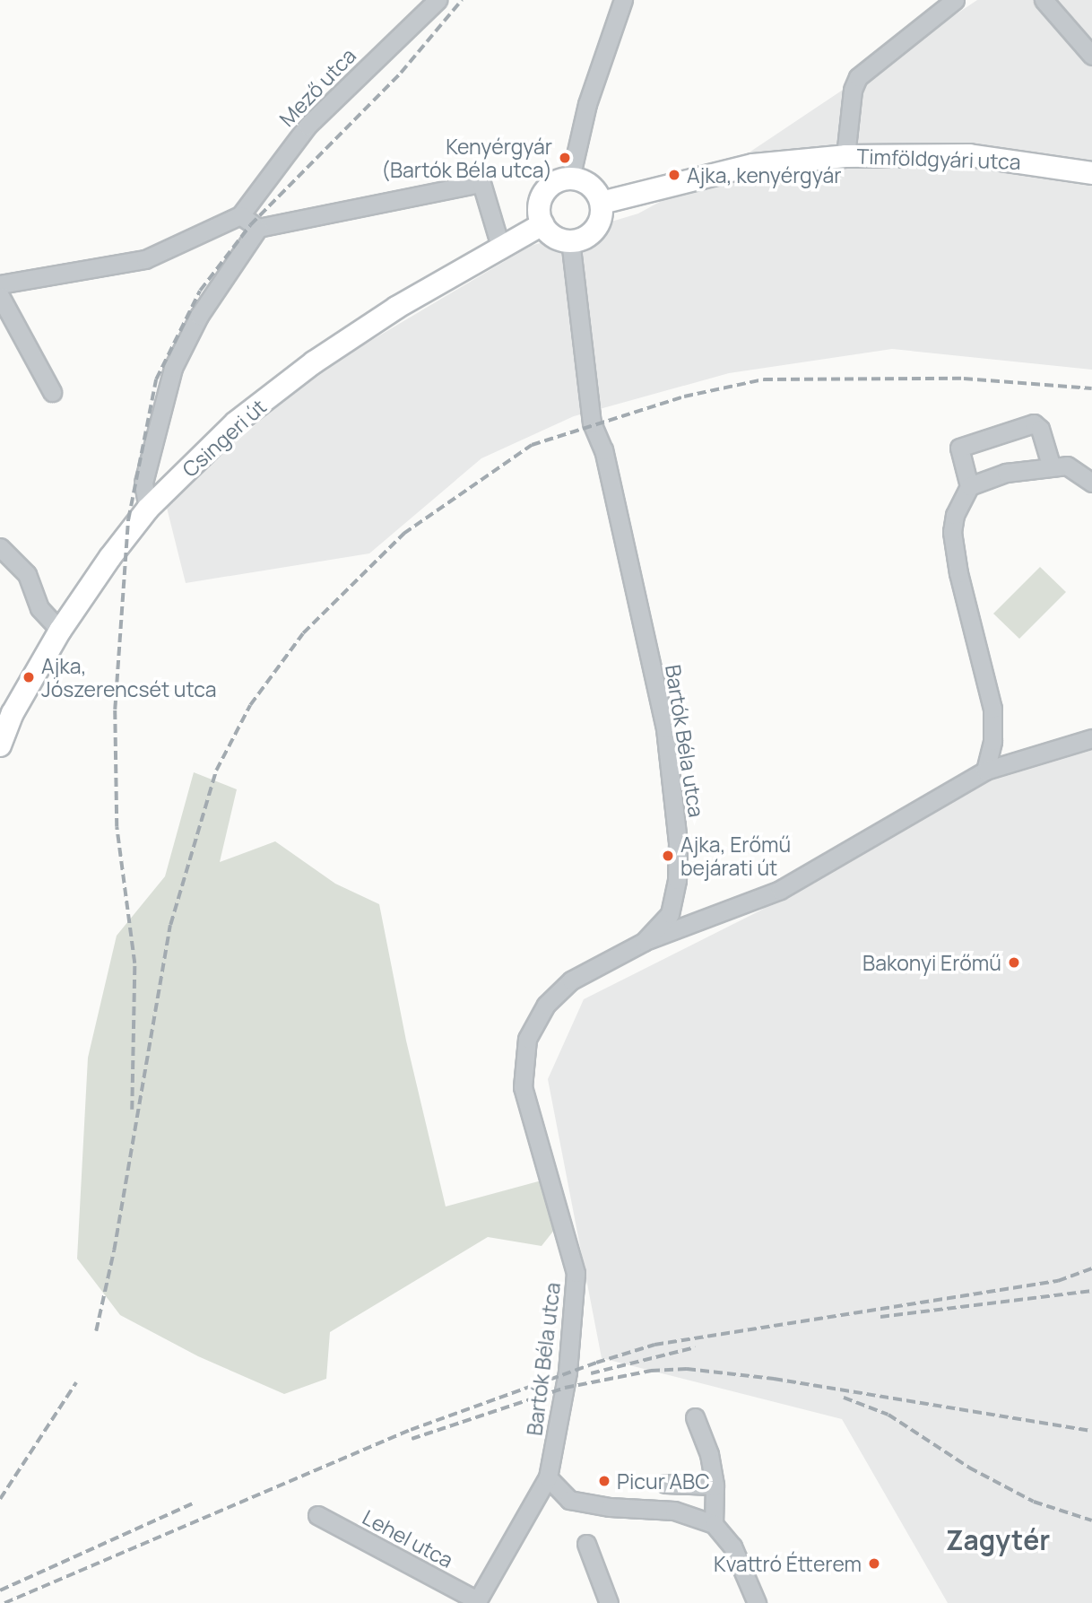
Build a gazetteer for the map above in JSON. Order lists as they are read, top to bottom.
{
  "streets": {
    "main road": ["Timföldgyári utca", "Csingeri út"],
    "street": ["Mező utca", "Bartók Béla utca", "Lehel utca"]
  },
  "crossings": [
    ["Timföldgyári utca", "Csingeri út"],
    ["Timföldgyári utca", "Bartók Béla utca"],
    ["Csingeri út", "Bartók Béla utca"],
    ["Bartók Béla utca", "Lehel utca"]
  ],
  "districts": ["Zagytér"],
  "places": [
    "Kenyérgyár (Bartók Béla utca)",
    "Ajka, kenyérgyár",
    "Ajka, Jószerencsét utca",
    "Ajka, Erőmű bejárati út",
    "Bakonyi Erőmű",
    "Picur ABC",
    "Kvattró Étterem"
  ]
}
